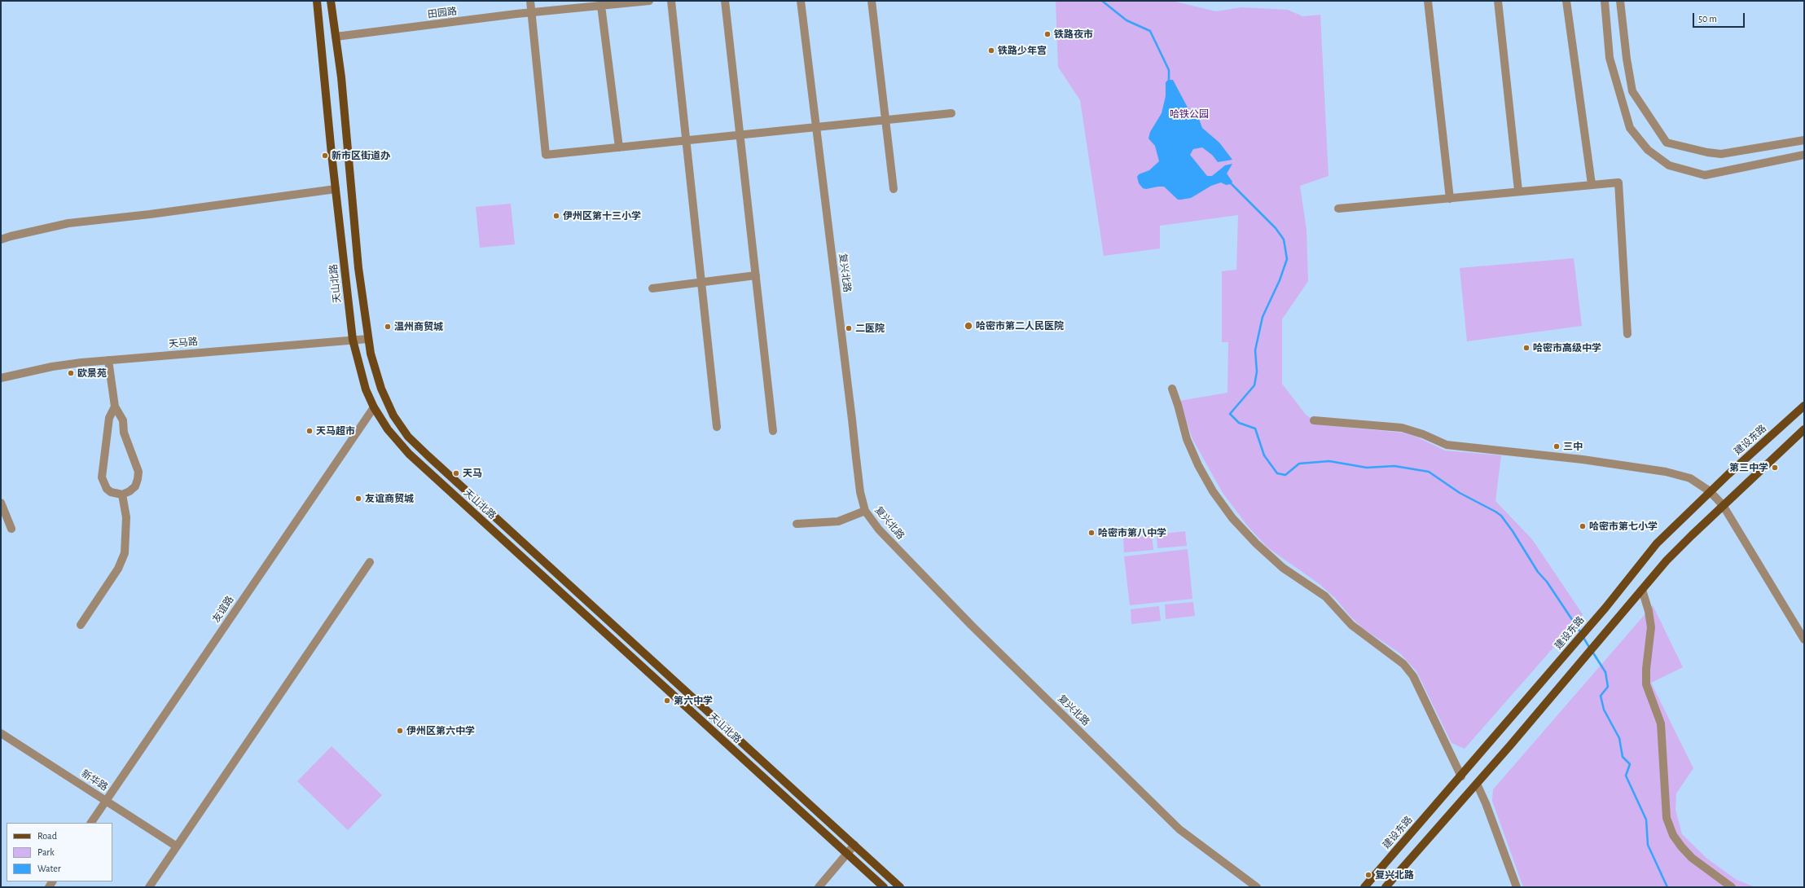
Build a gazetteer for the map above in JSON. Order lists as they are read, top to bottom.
{
  "streets": {
    "main road": ["天山北路", "建设东路"],
    "street": [
      "田园路",
      "复兴北路",
      "天马路",
      "友谊路",
      "新华路"
    ]
  },
  "crossings": [
    ["天山北路", "天马路"],
    ["天山北路", "友谊路"],
    ["友谊路", "新华路"]
  ],
  "parks": ["哈铁公园"],
  "places": [
    "铁路夜市",
    "铁路少年宫",
    "新市区街道办",
    "伊州区第十三小学",
    "哈密市第二人民医院",
    "温州商贸城",
    "二医院",
    "哈密市高级中学",
    "欧景苑",
    "天马超市",
    "三中",
    "第三中学",
    "天马",
    "友谊商贸城",
    "哈密市第七小学",
    "哈密市第八中学",
    "第六中学",
    "伊州区第六中学",
    "复兴北路"
  ],
  "legend": ["Road", "Park", "Water"],
  "scale_bar": "50 m"
}
